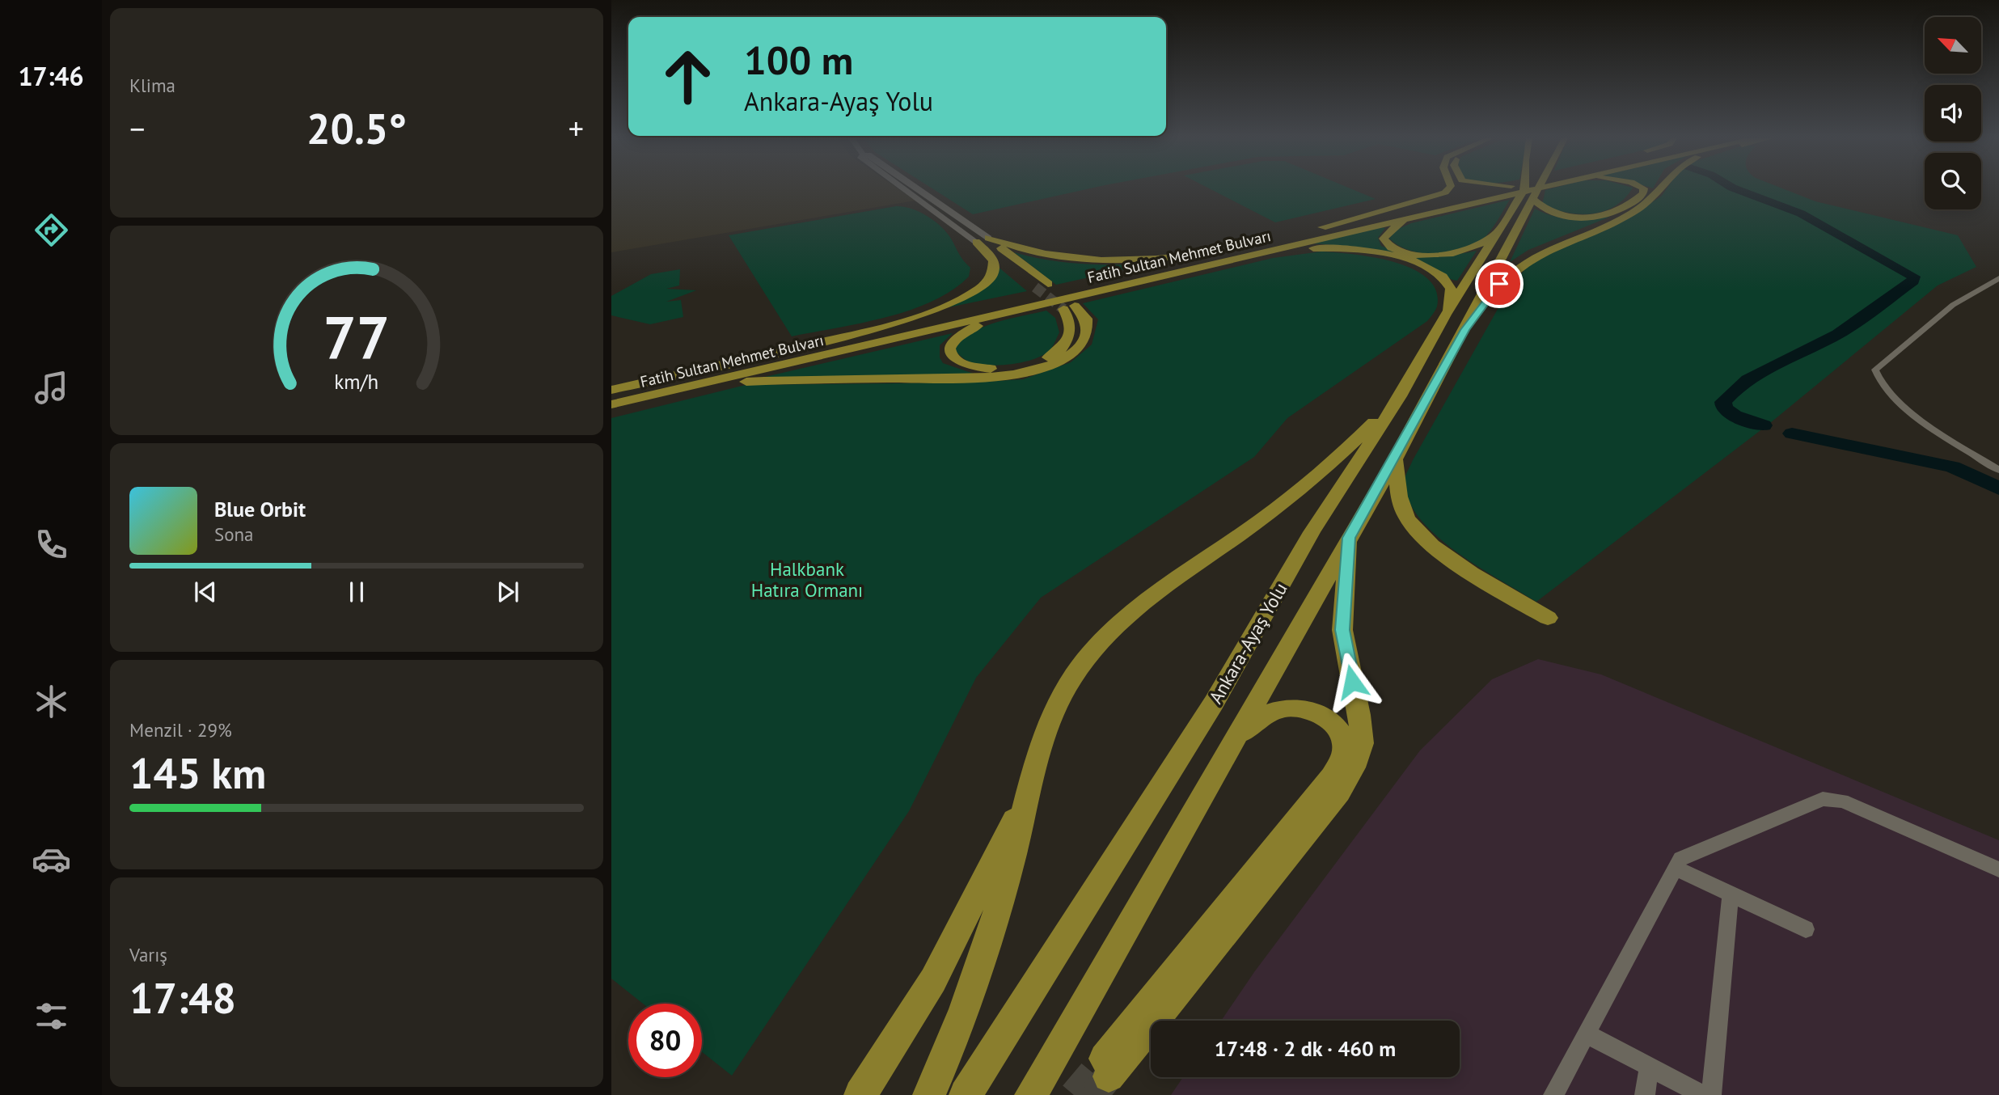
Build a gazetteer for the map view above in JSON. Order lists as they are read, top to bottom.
{
  "streets": {
    "highway": ["Fatih Sultan Mehmet Bulvarı", "Ankara-Ayaş Yolu"]
  },
  "parks": ["Halkbank Hatıra Ormanı"],
  "north": "top left",
  "page": {
    "tabs": "17:46",
    "tile": [
      "Klima",
      ["Menzil · 29%", "145 km"],
      ["Varış", "17:48"]
    ],
    "turn": ["100 m", "Ankara-Ayaş Yolu"],
    "heat": ["−", "20.5°", "+"],
    "song": ["Blue Orbit", "Sona"],
    "limit": "80",
    "trip": "17:48 · 2 dk · 460 m",
    "gauge": ["77", "km/h"]
  }
}
